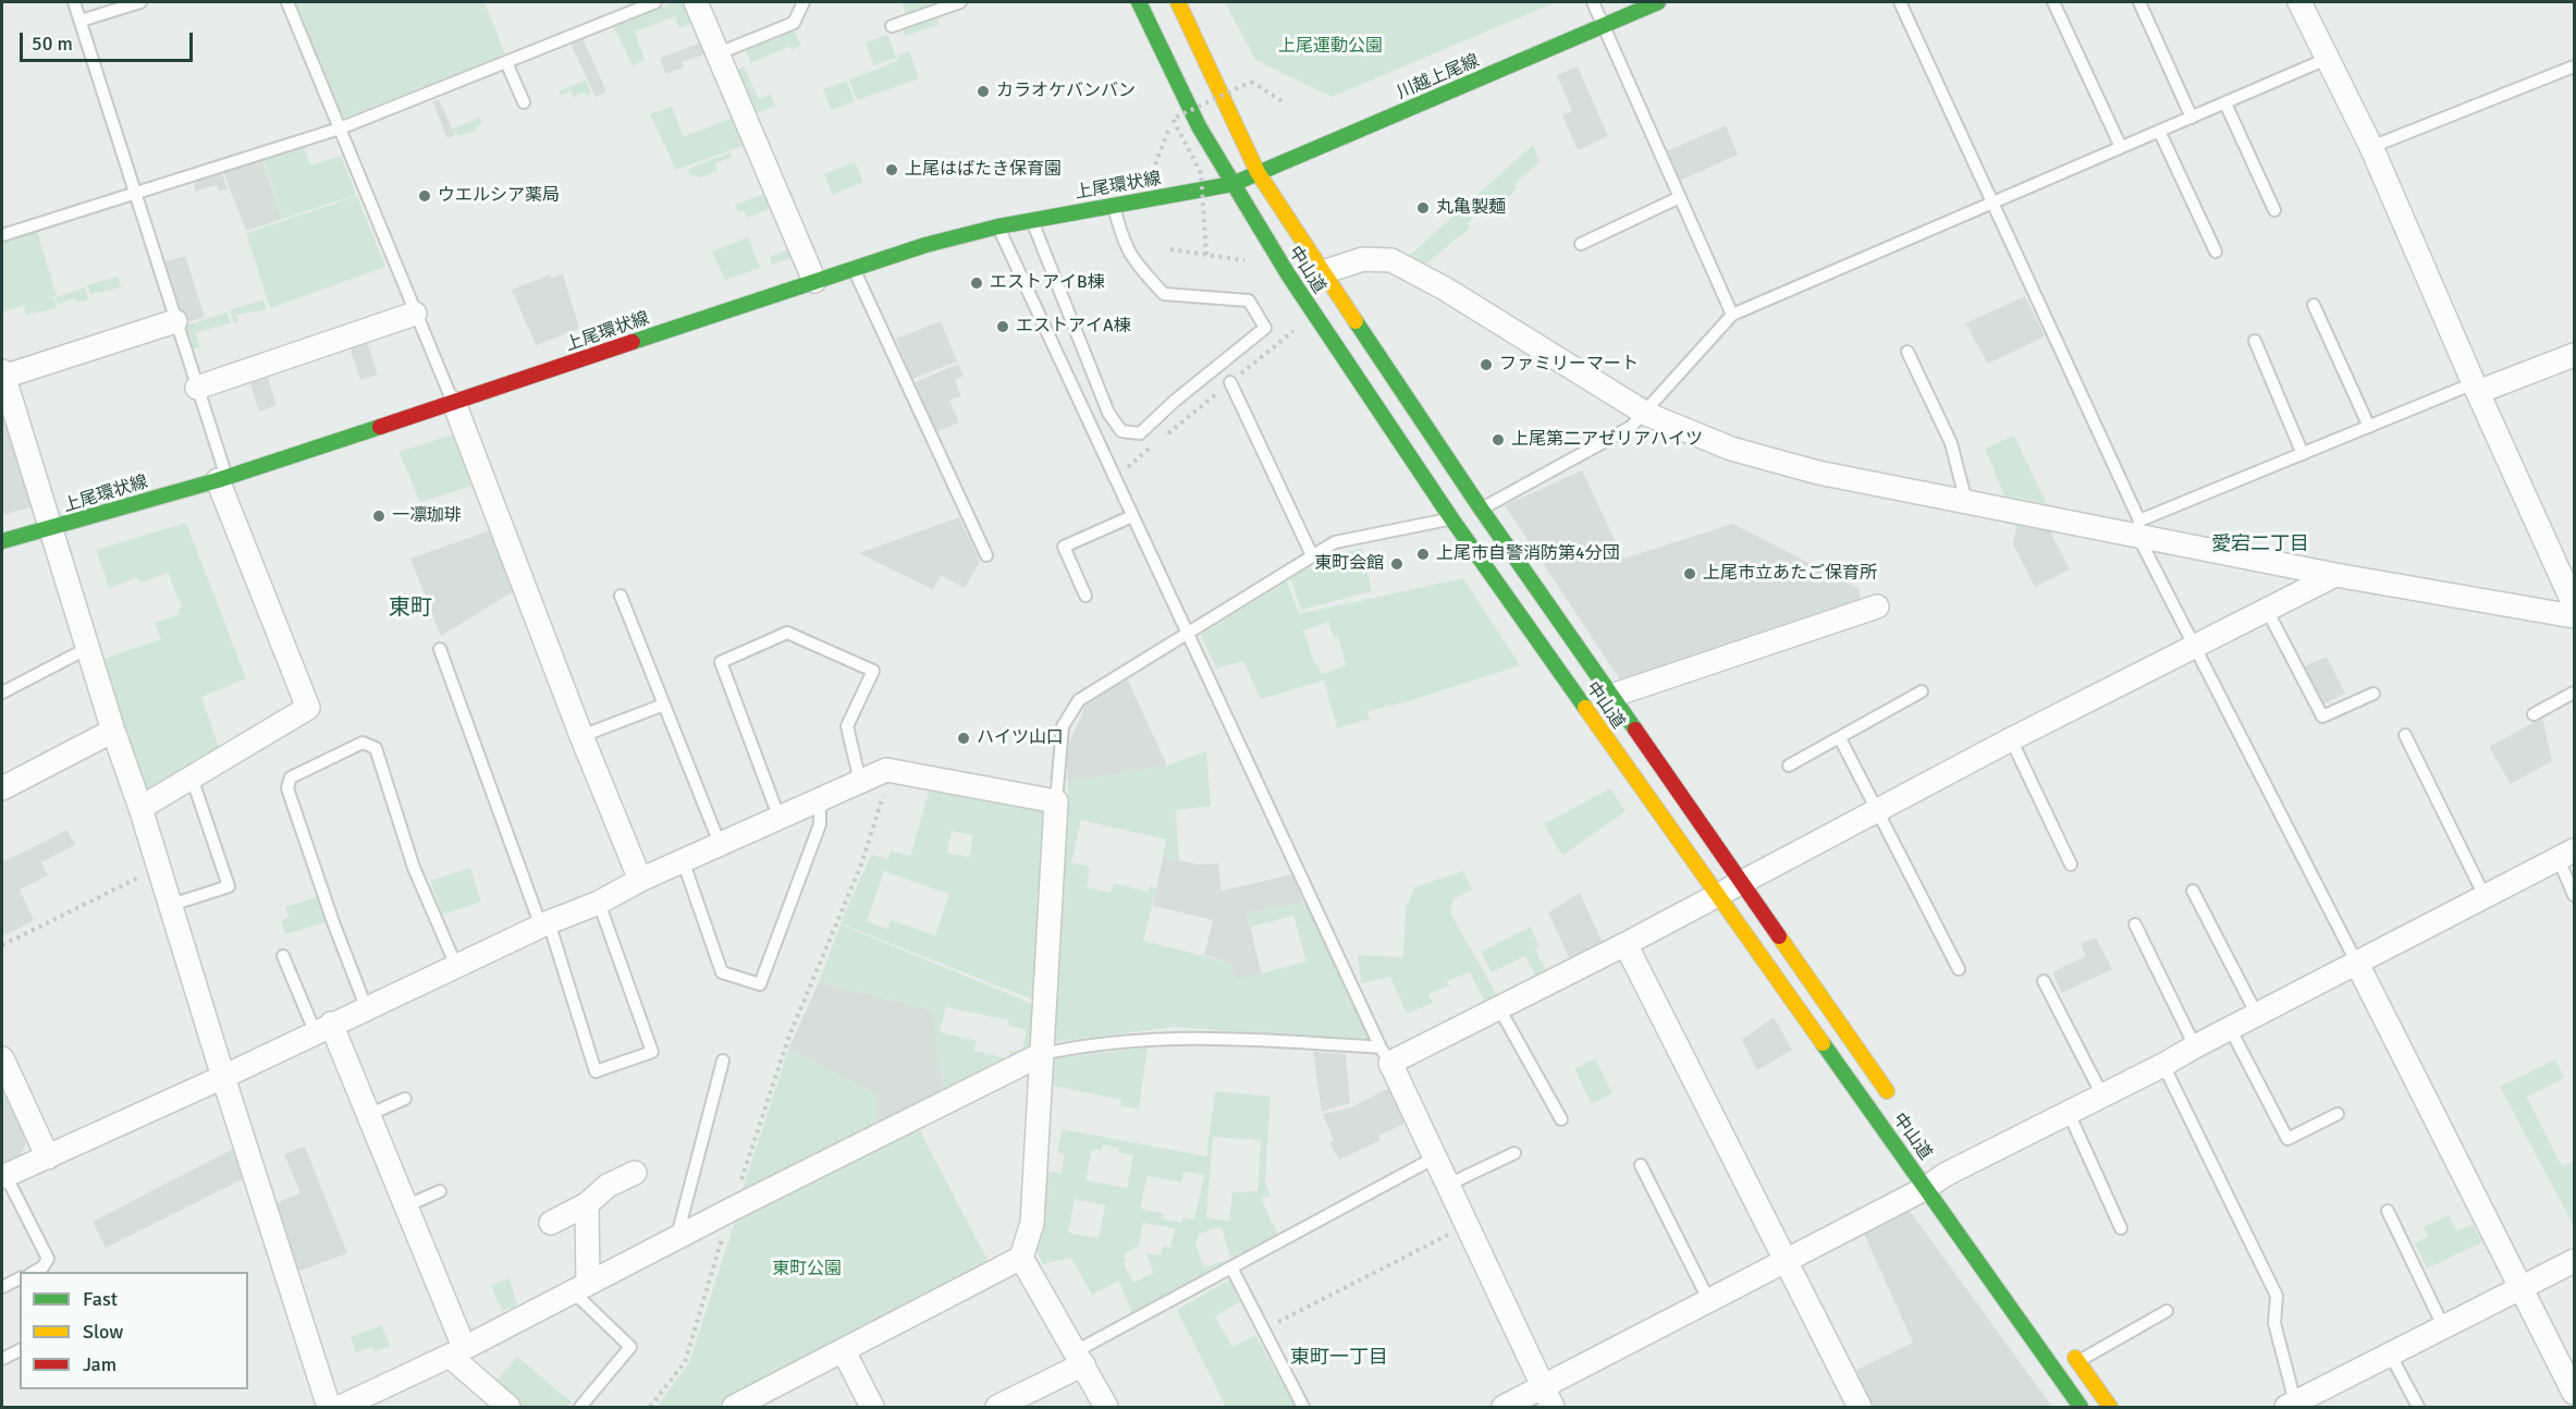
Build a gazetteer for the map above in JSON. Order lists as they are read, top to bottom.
{
  "streets": {
    "main road": ["川越上尾線", "上尾環状線", "中山道"]
  },
  "crossings": [
    ["川越上尾線", "上尾環状線"],
    ["川越上尾線", "中山道"],
    ["上尾環状線", "中山道"]
  ],
  "districts": ["愛宕二丁目", "東町", "東町一丁目"],
  "parks": ["上尾運動公園", "東町公園"],
  "places": [
    "カラオケバンバン",
    "上尾はばたき保育園",
    "ウエルシア薬局",
    "丸亀製麺",
    "エストアイB棟",
    "エストアイA棟",
    "ファミリーマート",
    "上尾第二アゼリアハイツ",
    "一凛珈琲",
    "上尾市自警消防第4分団",
    "東町会館",
    "上尾市立あたご保育所",
    "ハイツ山口"
  ],
  "legend": ["Fast", "Slow", "Jam"],
  "scale_bar": "50 m"
}
